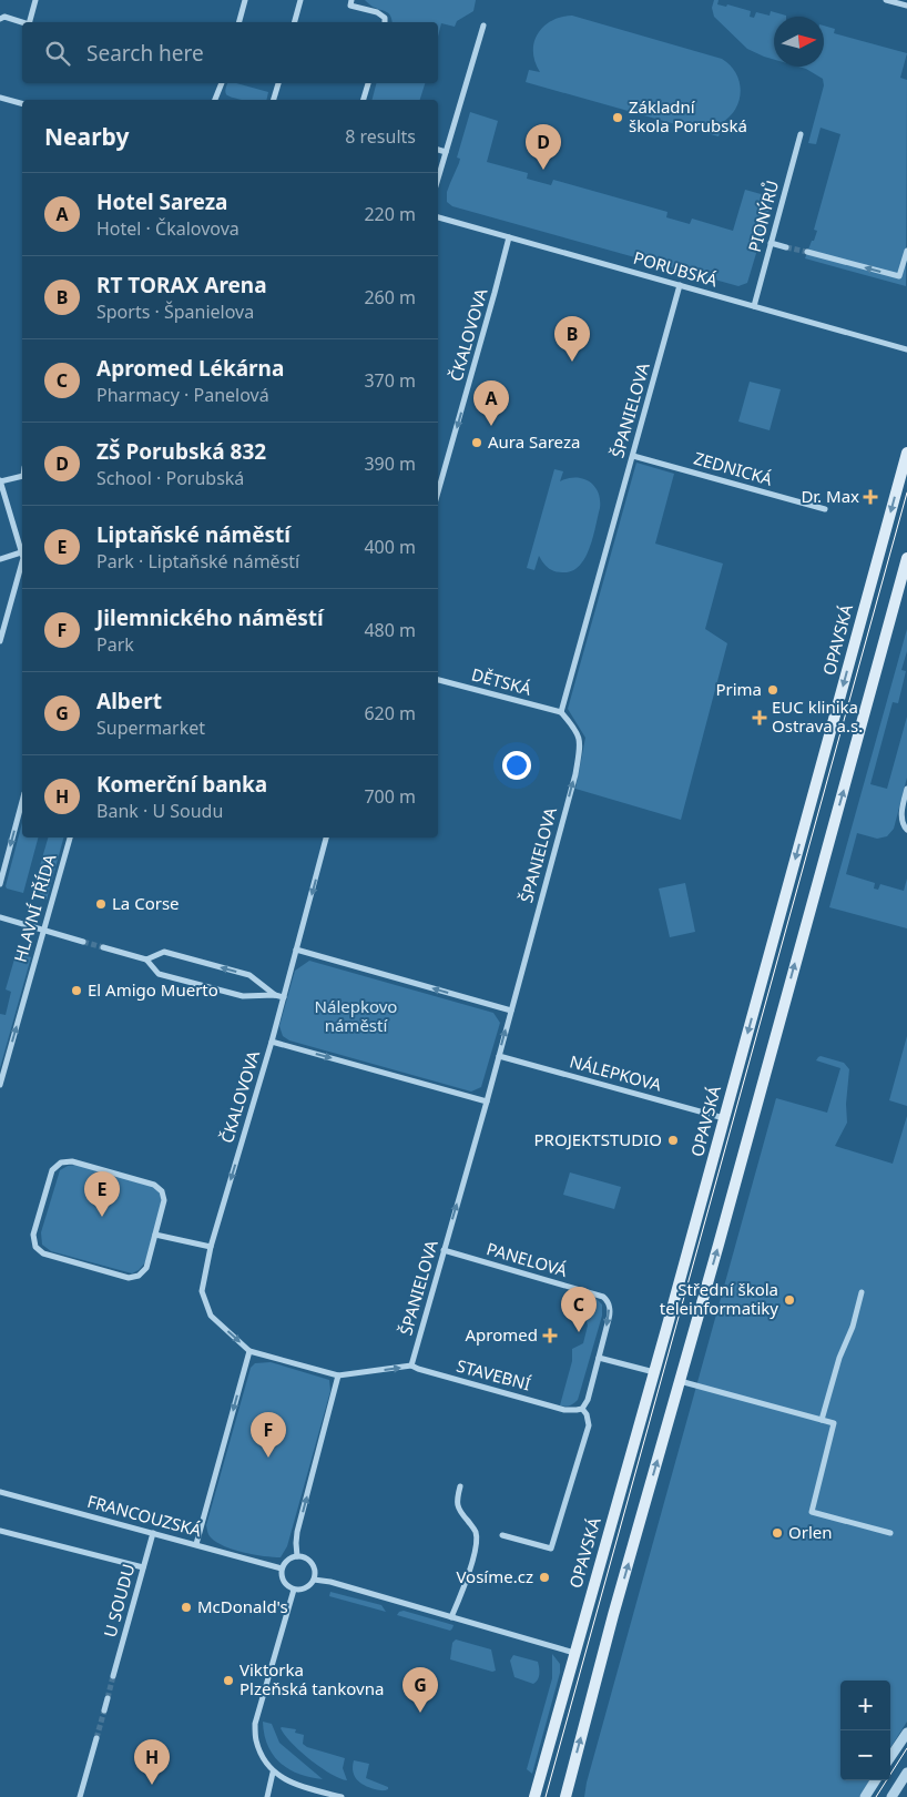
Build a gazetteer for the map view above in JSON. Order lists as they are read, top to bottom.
{
  "streets": {
    "main road": ["OPAVSKÁ"],
    "street": [
      "PIONÝRŮ",
      "PORUBSKÁ",
      "ČKALOVOVA",
      "ŠPANIELOVA",
      "ZEDNICKÁ",
      "DĚTSKÁ",
      "HLAVNÍ TŘÍDA",
      "NÁLEPKOVA",
      "PANELOVÁ",
      "STAVEBNÍ",
      "FRANCOUZSKÁ",
      "U SOUDU"
    ]
  },
  "crossings": [
    ["PIONÝRŮ", "PORUBSKÁ"],
    ["PORUBSKÁ", "ČKALOVOVA"],
    ["PORUBSKÁ", "ŠPANIELOVA"],
    ["ŠPANIELOVA", "ZEDNICKÁ"],
    ["ŠPANIELOVA", "DĚTSKÁ"],
    ["ŠPANIELOVA", "NÁLEPKOVA"],
    ["ŠPANIELOVA", "PANELOVÁ"],
    ["ŠPANIELOVA", "STAVEBNÍ"],
    ["OPAVSKÁ", "NÁLEPKOVA"],
    ["PANELOVÁ", "STAVEBNÍ"],
    ["FRANCOUZSKÁ", "U SOUDU"]
  ],
  "one_way": [
    "ČKALOVOVA",
    "ŠPANIELOVA",
    "HLAVNÍ TŘÍDA",
    "PANELOVÁ"
  ],
  "parks": ["Nálepkovo náměstí"],
  "places": {
    "other": [
      "Základní škola Porubská",
      "Aura Sareza",
      "Prima",
      "La Corse",
      "El Amigo Muerto",
      "PROJEKTSTUDIO",
      "Střední škola teleinformatiky",
      "Orlen",
      "Vosíme.cz",
      "McDonald's",
      "Viktorka Plzeňská tankovna"
    ],
    "health": ["Dr. Max", "EUC klinika Ostrava a.s.", "Apromed"]
  },
  "north": "right",
  "page": {
    "search": "Search here",
    "heading": ["Nearby", "8 results"],
    "pins": [
      "D",
      "B",
      "A",
      "E",
      "C",
      "F",
      "G",
      "H"
    ],
    "list": [
      {
        "mark": "A",
        "name": "Hotel Sareza",
        "note": "Hotel · Čkalovova",
        "value": "220 m"
      },
      {
        "mark": "B",
        "name": "RT TORAX Arena",
        "note": "Sports · Španielova",
        "value": "260 m"
      },
      {
        "mark": "C",
        "name": "Apromed Lékárna",
        "note": "Pharmacy · Panelová",
        "value": "370 m"
      },
      {
        "mark": "D",
        "name": "ZŠ Porubská 832",
        "note": "School · Porubská",
        "value": "390 m"
      },
      {
        "mark": "E",
        "name": "Liptaňské náměstí",
        "note": "Park · Liptaňské náměstí",
        "value": "400 m"
      },
      {
        "mark": "F",
        "name": "Jilemnického náměstí",
        "note": "Park",
        "value": "480 m"
      },
      {
        "mark": "G",
        "name": "Albert",
        "note": "Supermarket",
        "value": "620 m"
      },
      {
        "mark": "H",
        "name": "Komerční banka",
        "note": "Bank · U Soudu",
        "value": "700 m"
      }
    ],
    "map_buttons": ["+", "−"]
  }
}
